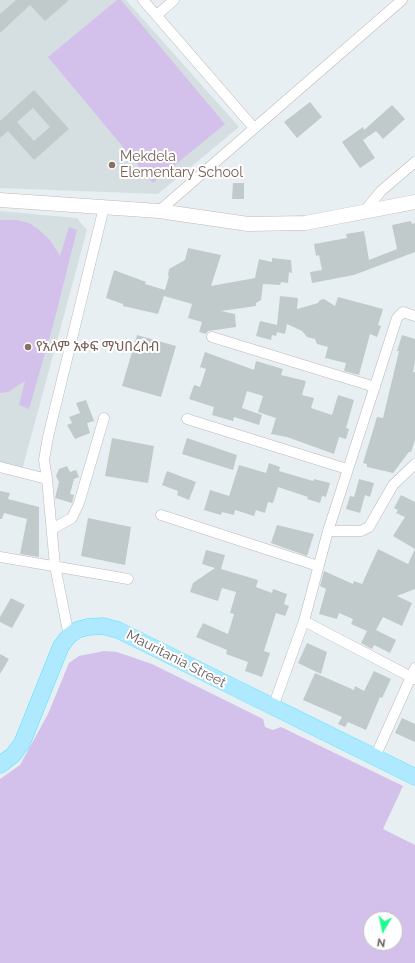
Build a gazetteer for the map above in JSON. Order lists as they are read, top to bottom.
{
  "streets": {
    "main road": ["Mauritania Street"]
  },
  "places": ["Mekdela Elementary School", "የአለም አቀፍ ማህበረስብ"],
  "north": "bottom"
}
